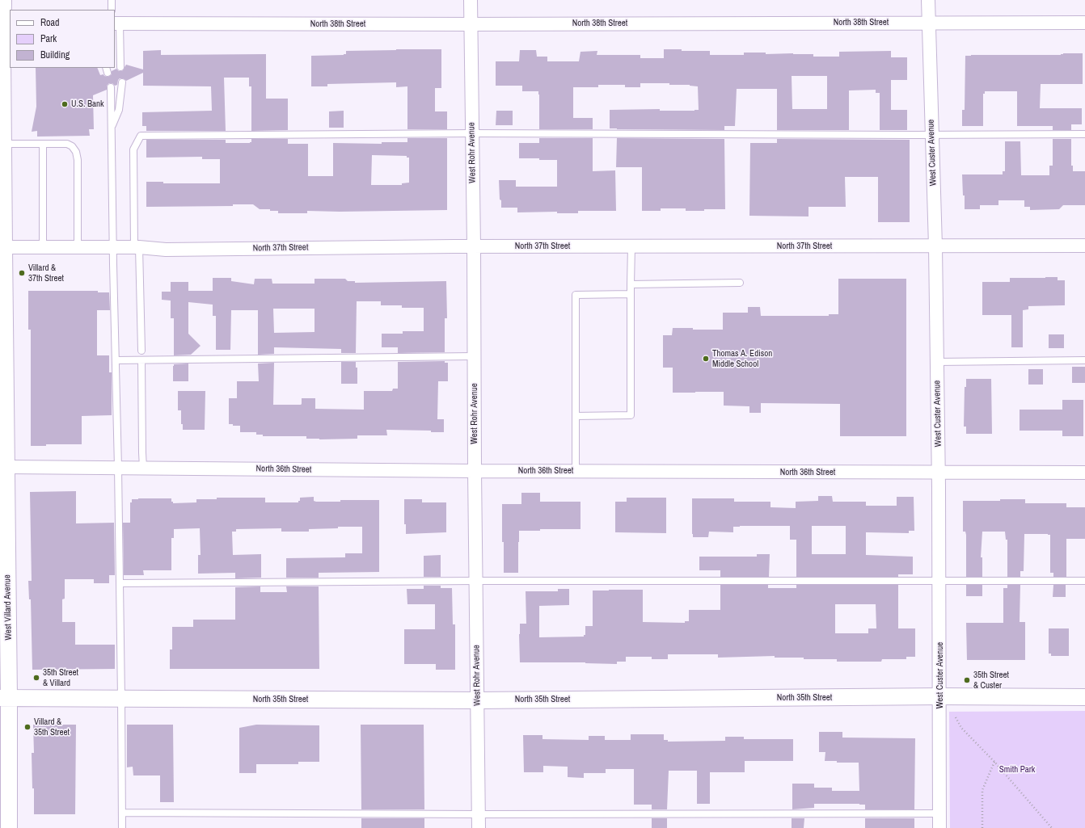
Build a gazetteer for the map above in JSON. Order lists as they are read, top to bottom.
{
  "streets": {
    "street": [
      "North 38th Street",
      "West Rohr Avenue",
      "West Custer Avenue",
      "North 37th Street",
      "North 36th Street",
      "West Villard Avenue",
      "North 35th Street"
    ]
  },
  "crossings": [
    ["North 38th Street", "West Rohr Avenue"],
    ["North 38th Street", "West Custer Avenue"],
    ["West Rohr Avenue", "North 37th Street"],
    ["West Rohr Avenue", "North 36th Street"],
    ["West Rohr Avenue", "North 35th Street"],
    ["West Custer Avenue", "North 37th Street"],
    ["West Custer Avenue", "North 36th Street"],
    ["West Custer Avenue", "North 35th Street"],
    ["North 37th Street", "West Villard Avenue"],
    ["North 36th Street", "West Villard Avenue"],
    ["West Villard Avenue", "North 35th Street"]
  ],
  "parks": ["Smith Park"],
  "places": [
    "U.S. Bank",
    "Villard & 37th Street",
    "Thomas A. Edison Middle School",
    "35th Street & Villard",
    "35th Street & Custer",
    "Villard & 35th Street"
  ],
  "legend": ["Road", "Park", "Building"]
}
